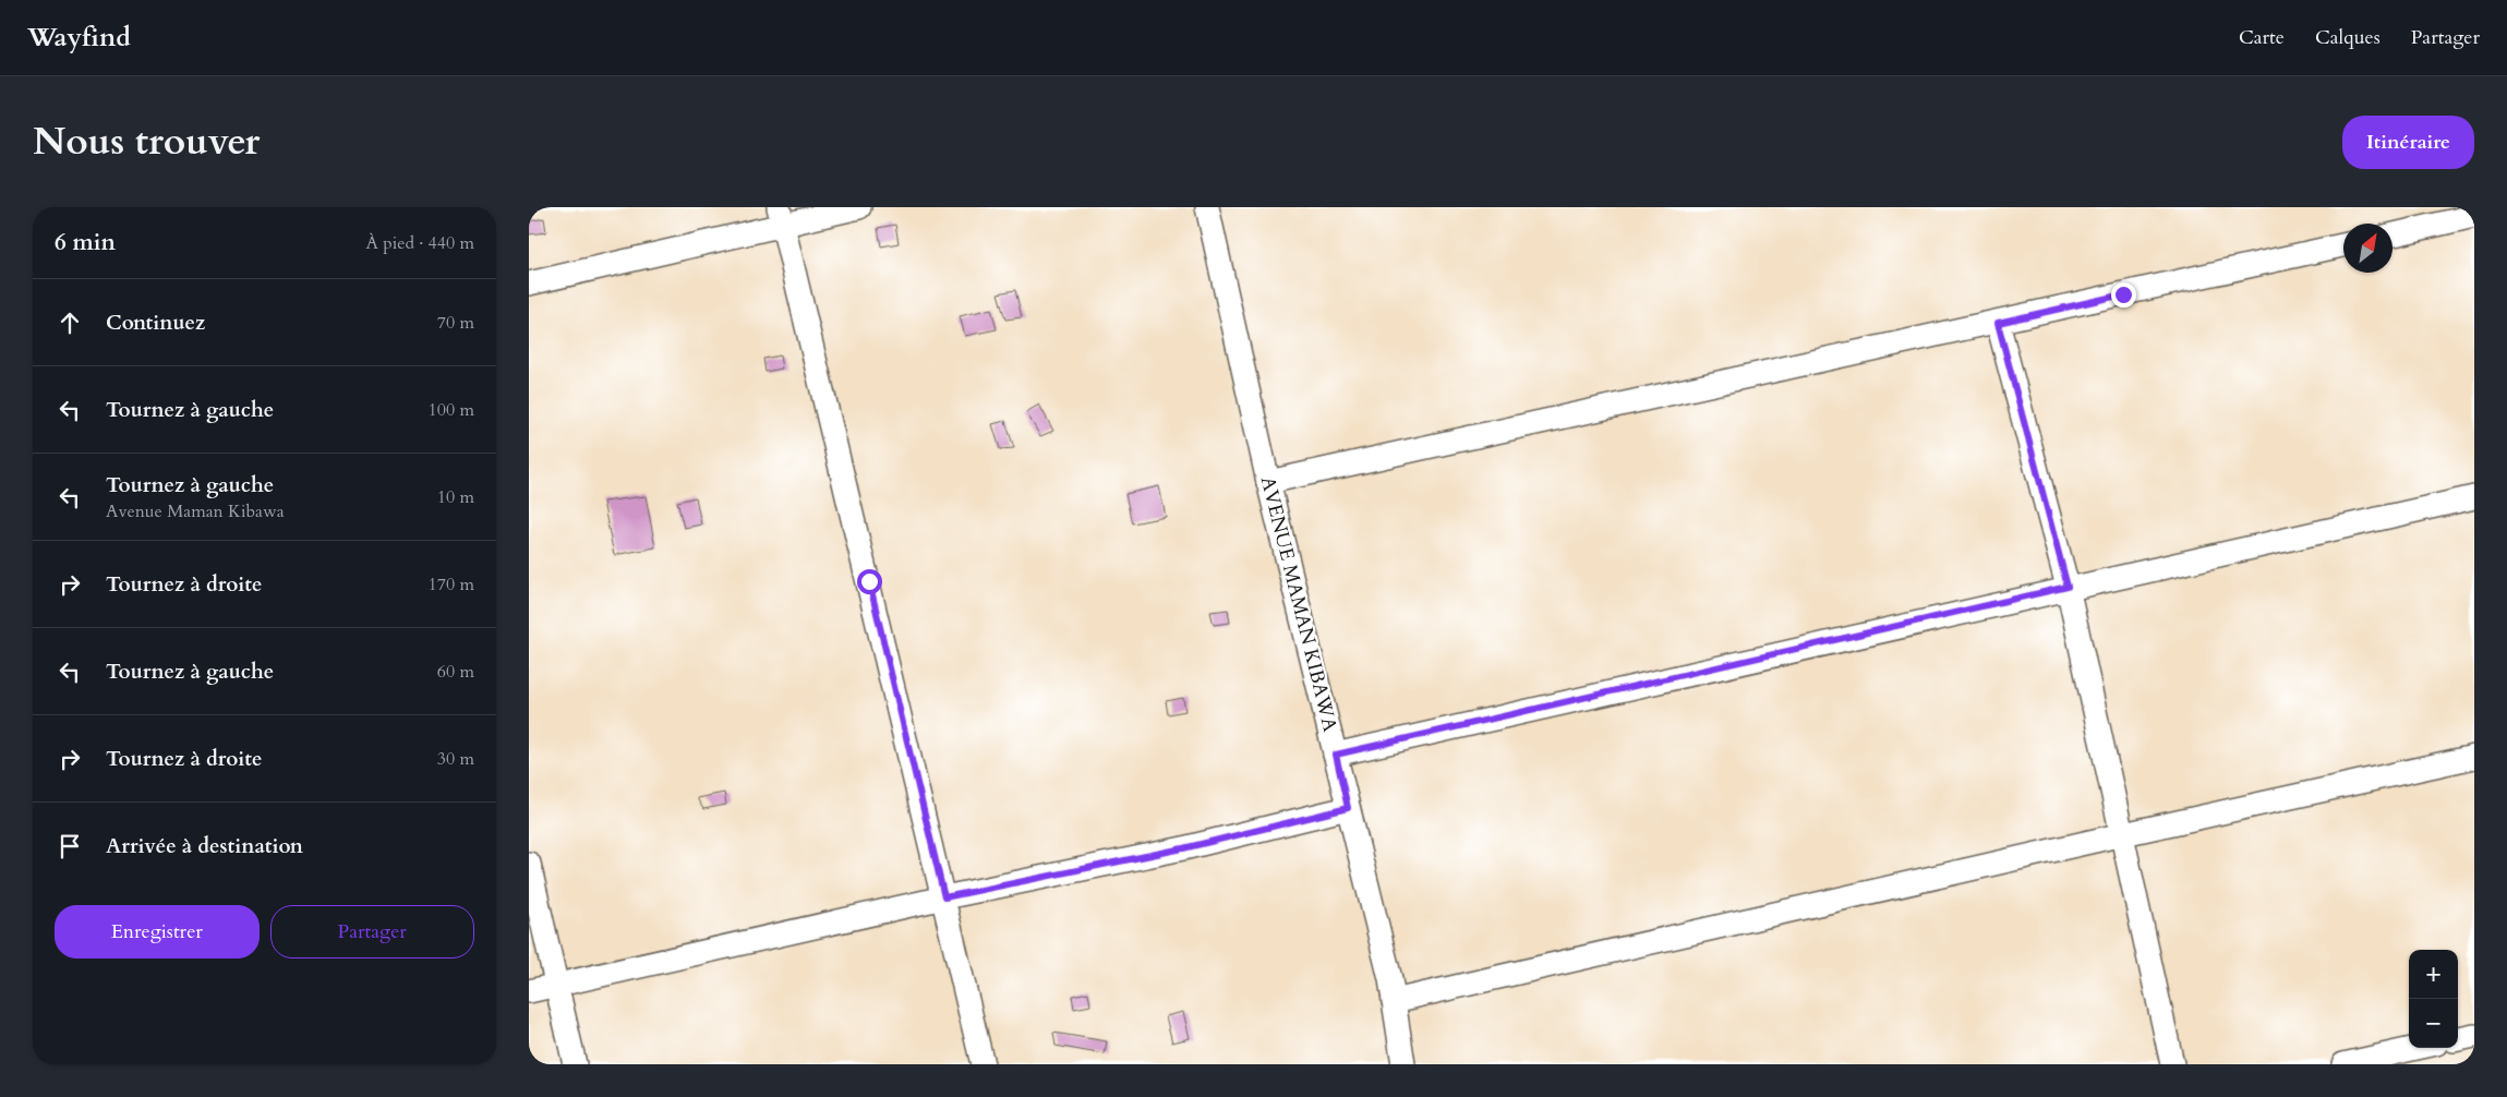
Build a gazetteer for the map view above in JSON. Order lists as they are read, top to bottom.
{
  "streets": {
    "street": ["AVENUE MAMAN KIBAWA"]
  },
  "north": "top right",
  "page": {
    "header": "Wayfind",
    "nav": ["Carte", "Calques", "Partager"],
    "title": "Nous trouver",
    "buttons": [
      "Itinéraire",
      ["Enregistrer", "Partager"]
    ],
    "heading": ["6 min", "À pied · 440 m"],
    "list": [
      ["Continuez", "70 m"],
      ["Tournez à gauche", "100 m"],
      ["Tournez à gauche", "Avenue Maman Kibawa", "10 m"],
      ["Tournez à droite", "170 m"],
      ["Tournez à gauche", "60 m"],
      ["Tournez à droite", "30 m"],
      "Arrivée à destination"
    ],
    "map_buttons": ["+", "−"]
  }
}
